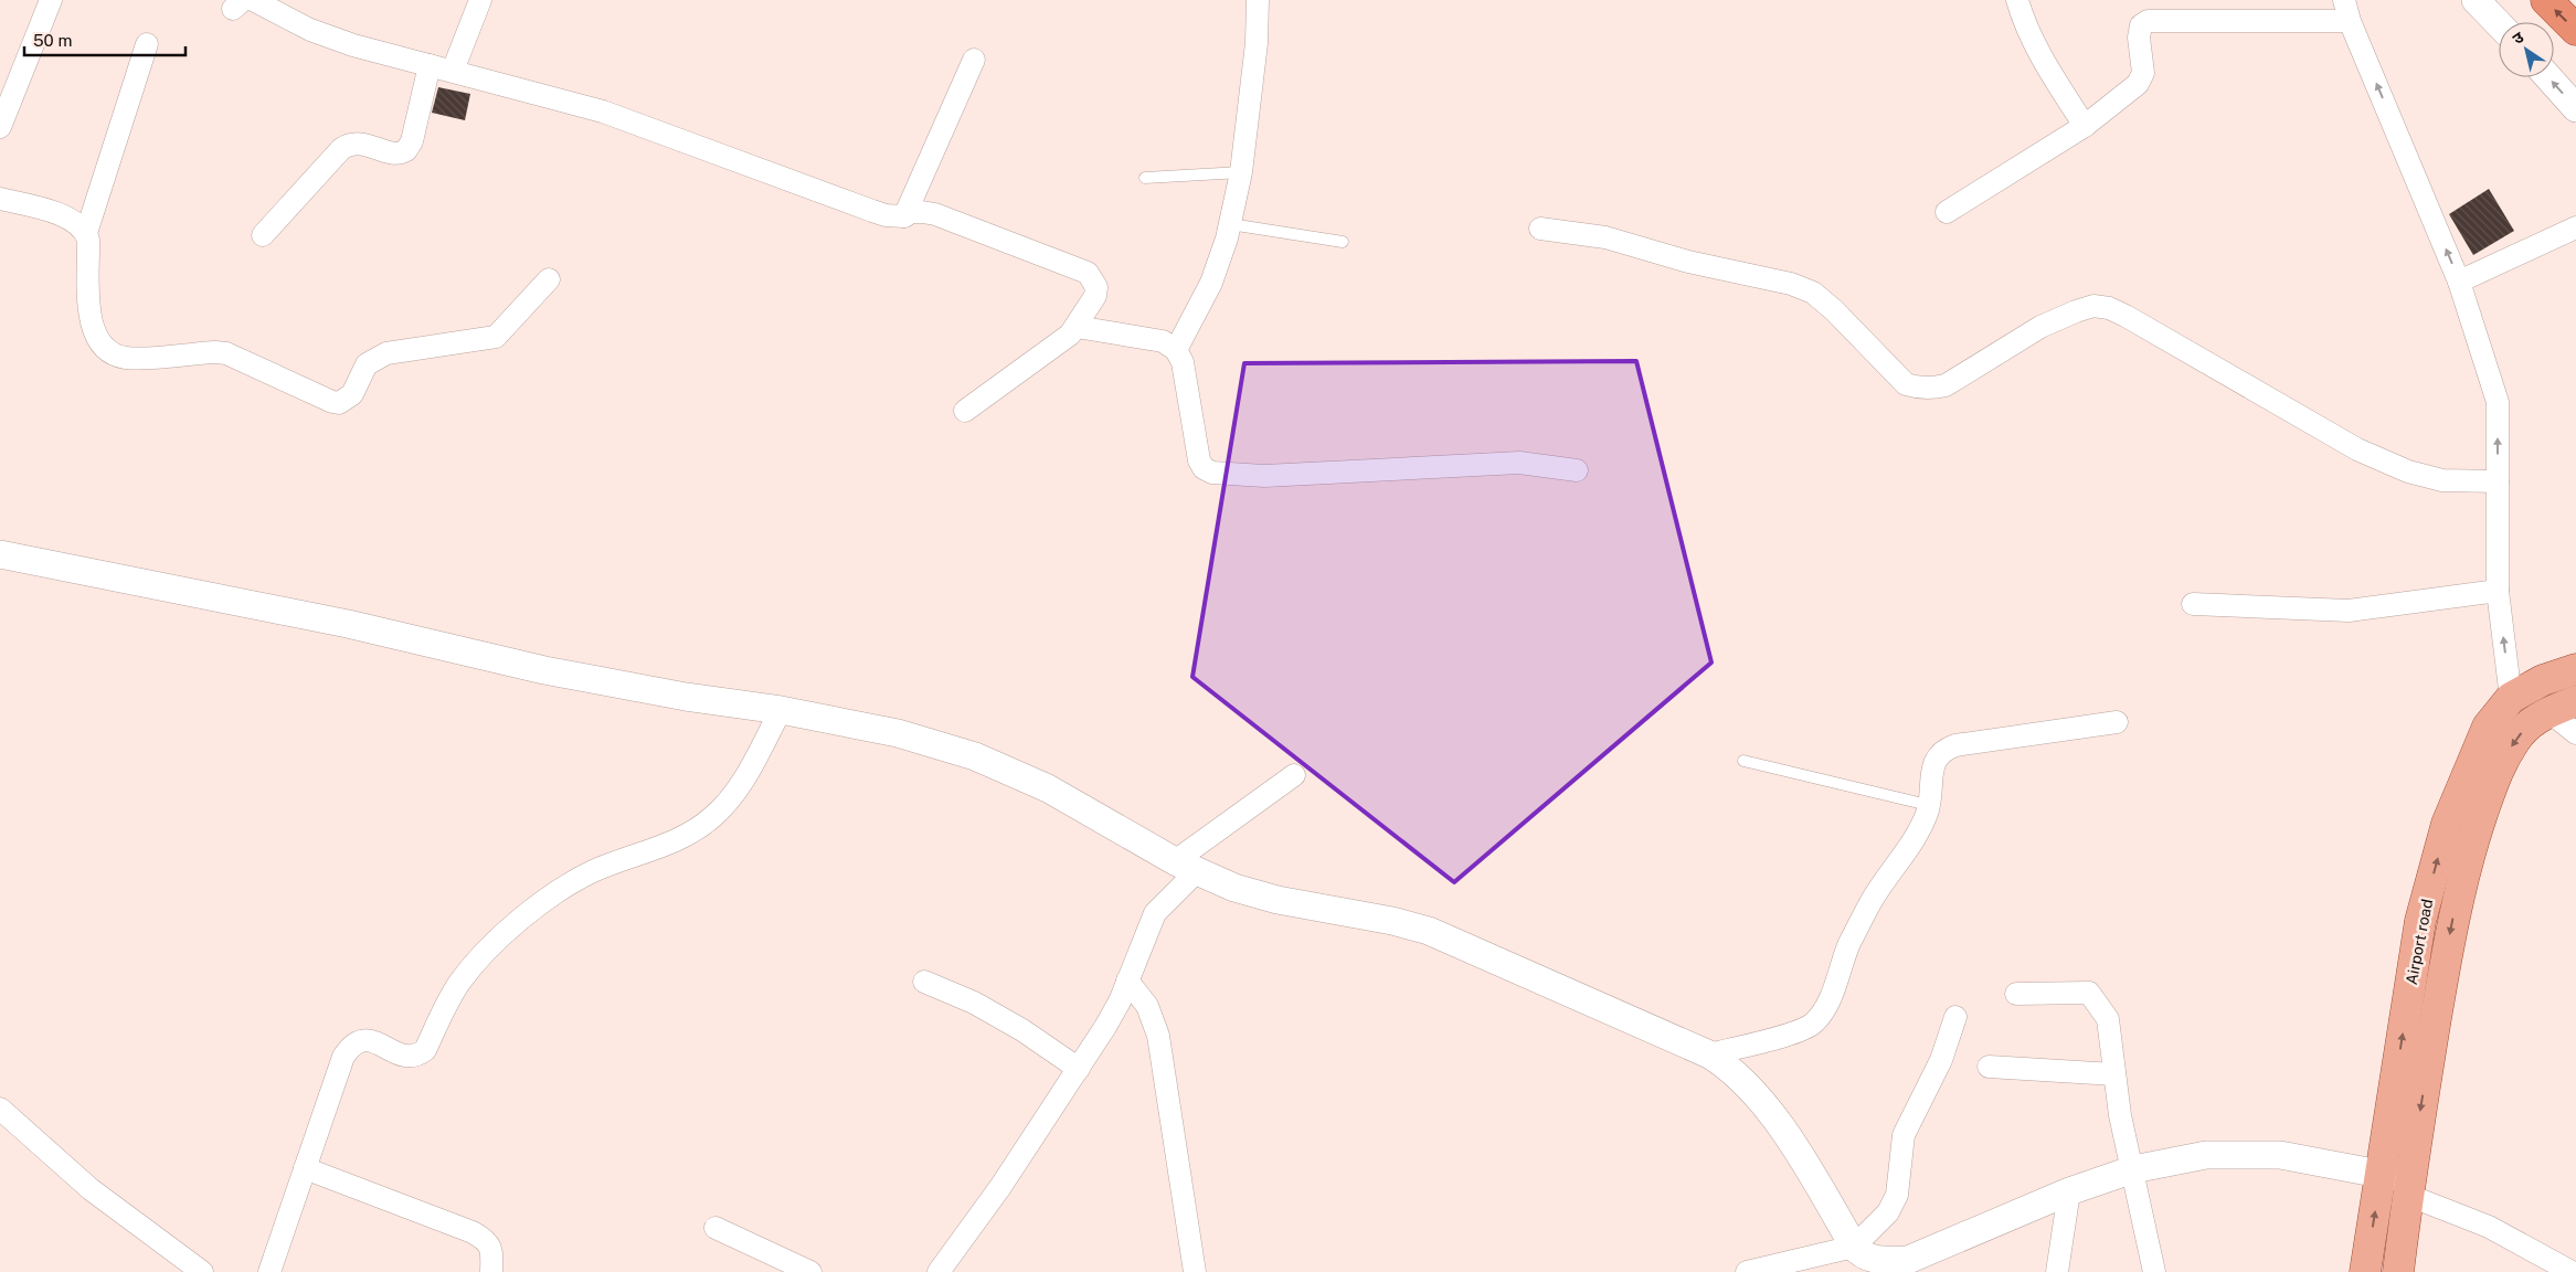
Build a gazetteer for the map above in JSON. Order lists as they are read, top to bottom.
{
  "streets": {
    "main road": ["Airport road"]
  },
  "scale_bar": "50 m",
  "north": "top left"
}
